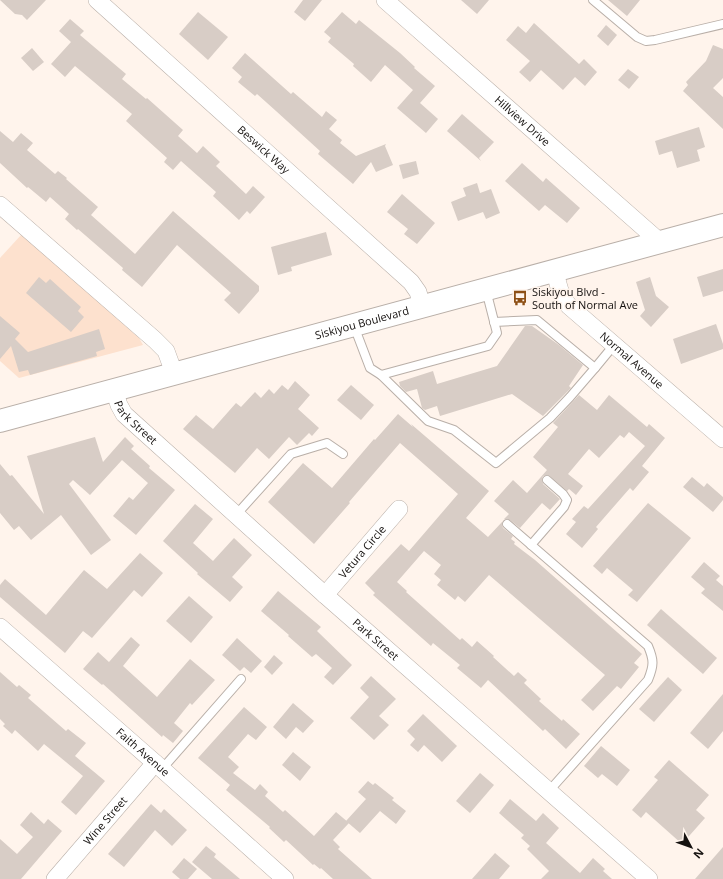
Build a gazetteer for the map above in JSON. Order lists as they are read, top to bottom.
{
  "streets": {
    "main road": ["Siskiyou Boulevard"],
    "street": [
      "Hillview Drive",
      "Beswick Way",
      "Normal Avenue",
      "Park Street",
      "Vetura Circle",
      "Faith Avenue",
      "Wine Street"
    ]
  },
  "crossings": [
    ["Hillview Drive", "Siskiyou Boulevard"],
    ["Beswick Way", "Siskiyou Boulevard"],
    ["Siskiyou Boulevard", "Normal Avenue"],
    ["Siskiyou Boulevard", "Park Street"],
    ["Park Street", "Vetura Circle"],
    ["Faith Avenue", "Wine Street"]
  ],
  "places": {
    "bus stop": ["Siskiyou Blvd - South of Normal Ave"]
  },
  "north": "bottom right"
}
